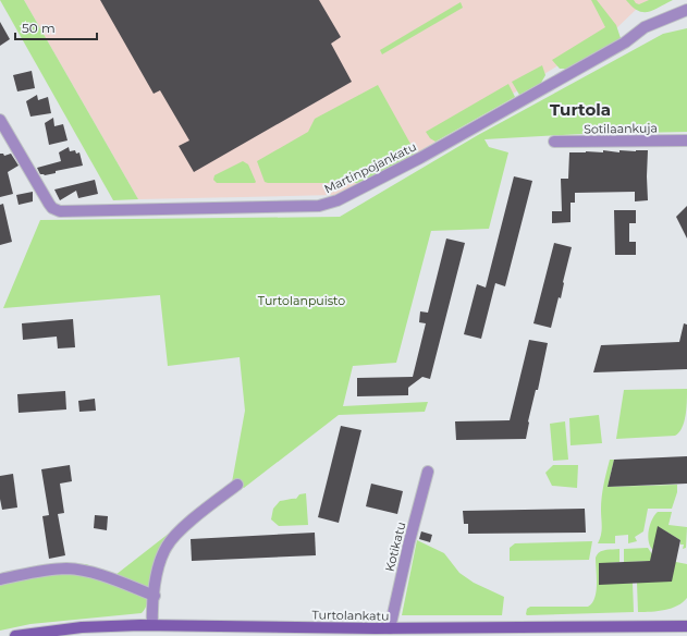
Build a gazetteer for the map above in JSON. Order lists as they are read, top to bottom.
{
  "streets": {
    "main road": ["Turtolankatu"],
    "street": ["Sotilaankuja", "Martinpojankatu", "Kotikatu"]
  },
  "crossings": [
    ["Kotikatu", "Turtolankatu"]
  ],
  "districts": ["Turtola"],
  "parks": ["Turtolanpuisto"],
  "scale_bar": "50 m"
}
